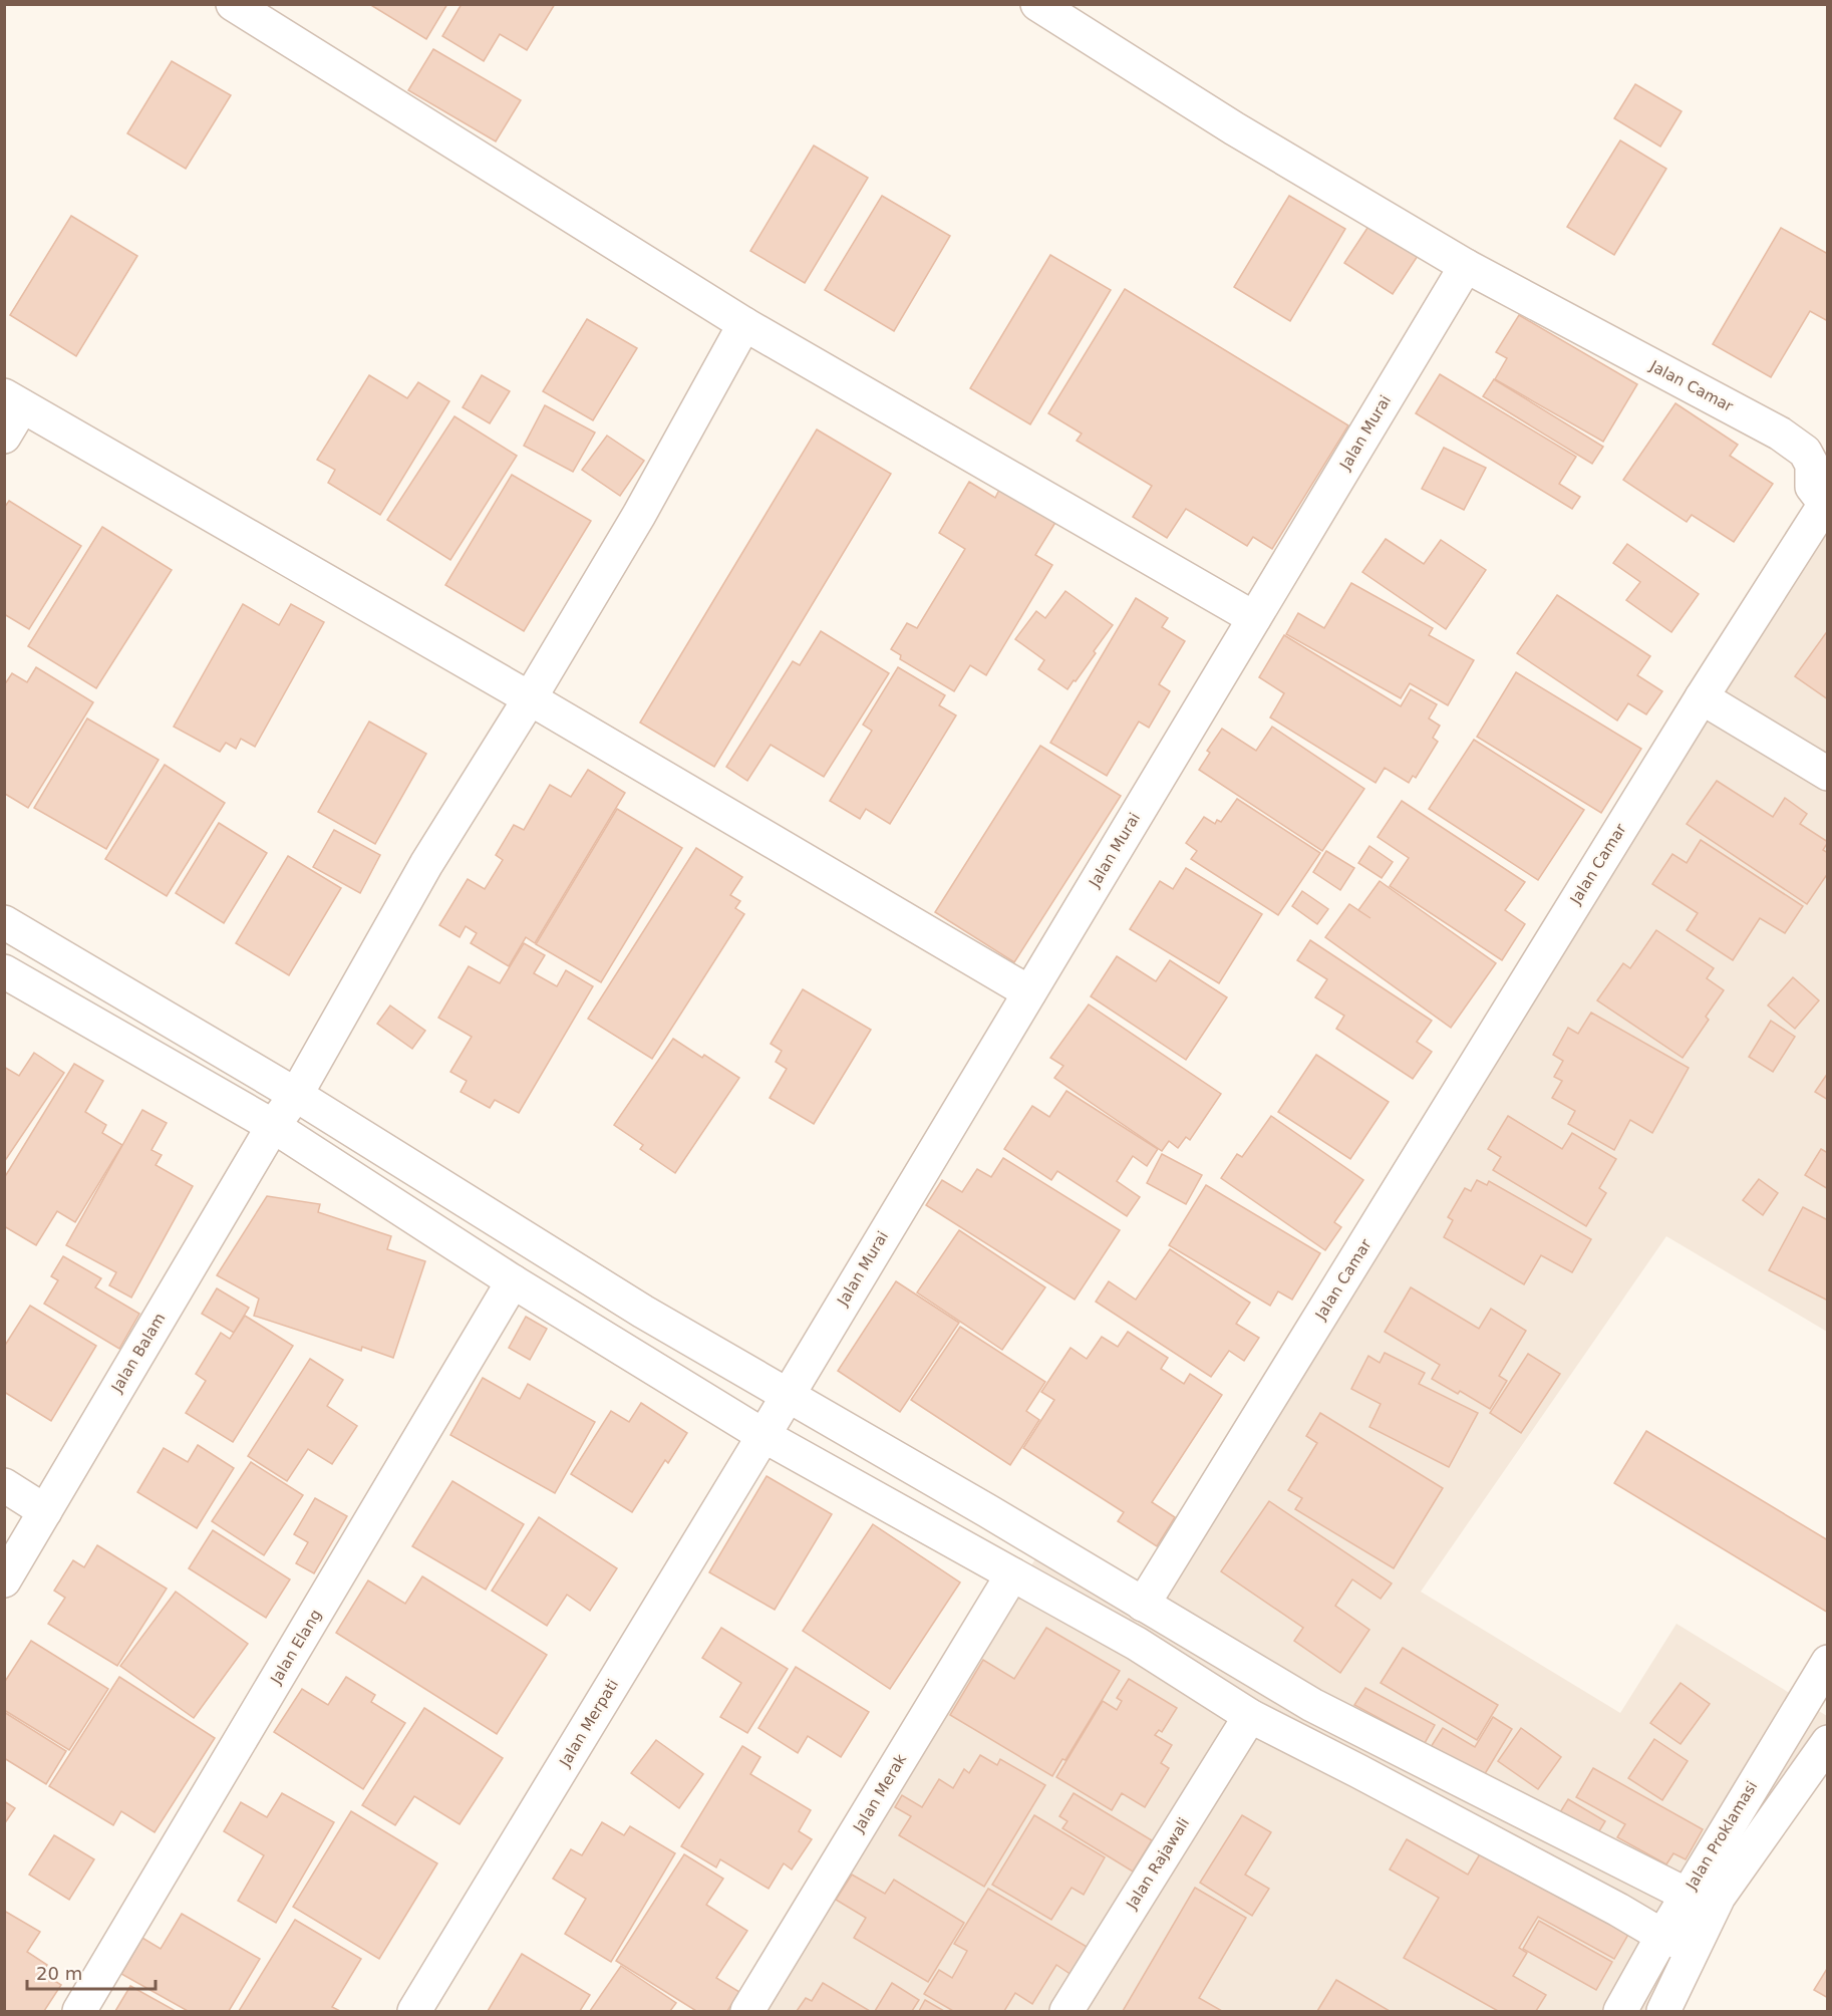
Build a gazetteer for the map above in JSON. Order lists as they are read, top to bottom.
{
  "streets": {
    "street": [
      "Jalan Camar",
      "Jalan Murai",
      "Jalan Balam",
      "Jalan Elang",
      "Jalan Merpati",
      "Jalan Merak",
      "Jalan Proklamasi",
      "Jalan Rajawali"
    ]
  },
  "crossings": [
    ["Jalan Camar", "Jalan Murai"],
    ["Jalan Murai", "Jalan Merpati"]
  ],
  "scale_bar": "20 m"
}
